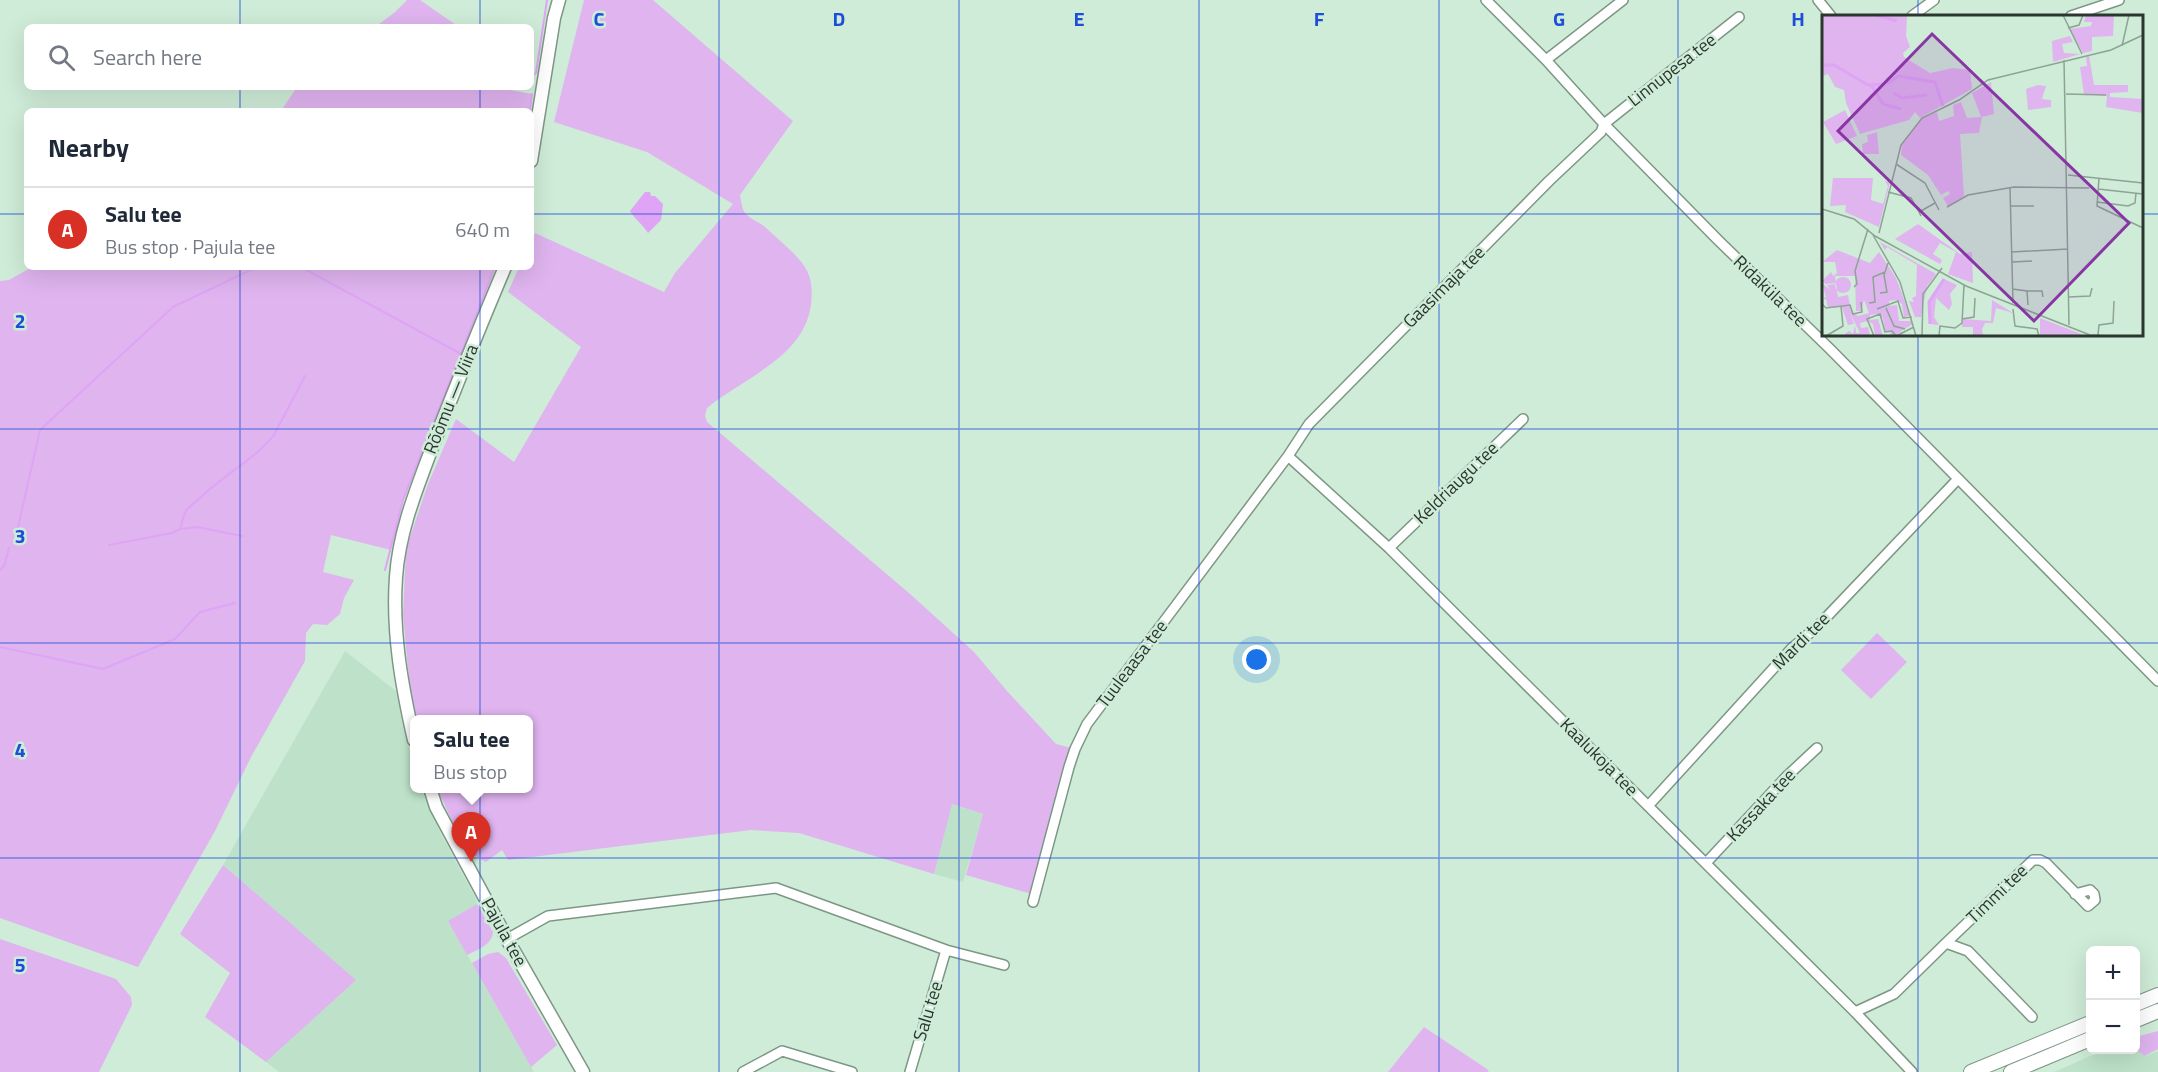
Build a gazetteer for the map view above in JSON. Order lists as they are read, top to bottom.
{
  "streets": {
    "street": [
      "Linnupesa tee",
      "Gaasimaja tee",
      "Ridaküla tee",
      "Rõõmu — Viira",
      "Keldriaugu tee",
      "Mardi tee",
      "Tuuleaasa tee",
      "Kaalukoja tee",
      "Kassaka tee",
      "Timmi tee",
      "Pajula tee",
      "Salu tee"
    ]
  },
  "crossings": [
    ["Linnupesa tee", "Gaasimaja tee"],
    ["Linnupesa tee", "Ridaküla tee"],
    ["Gaasimaja tee", "Ridaküla tee"],
    ["Gaasimaja tee", "Tuuleaasa tee"],
    ["Gaasimaja tee", "Kaalukoja tee"],
    ["Ridaküla tee", "Mardi tee"],
    ["Keldriaugu tee", "Kaalukoja tee"],
    ["Mardi tee", "Kaalukoja tee"],
    ["Tuuleaasa tee", "Kaalukoja tee"],
    ["Kaalukoja tee", "Kassaka tee"],
    ["Kaalukoja tee", "Timmi tee"]
  ],
  "page": {
    "search": "Search here",
    "heading": "Nearby",
    "list": [
      {
        "mark": "A",
        "name": "Salu tee",
        "note": "Bus stop · Pajula tee",
        "value": "640 m"
      }
    ],
    "popup": ["Salu tee", "Bus stop"],
    "pins": "A",
    "map_buttons": ["+", "−"]
  },
  "grid": {
    "columns": [
      "C",
      "D",
      "E",
      "F",
      "G",
      "H"
    ],
    "rows": [
      "2",
      "3",
      "4",
      "5"
    ]
  }
}
